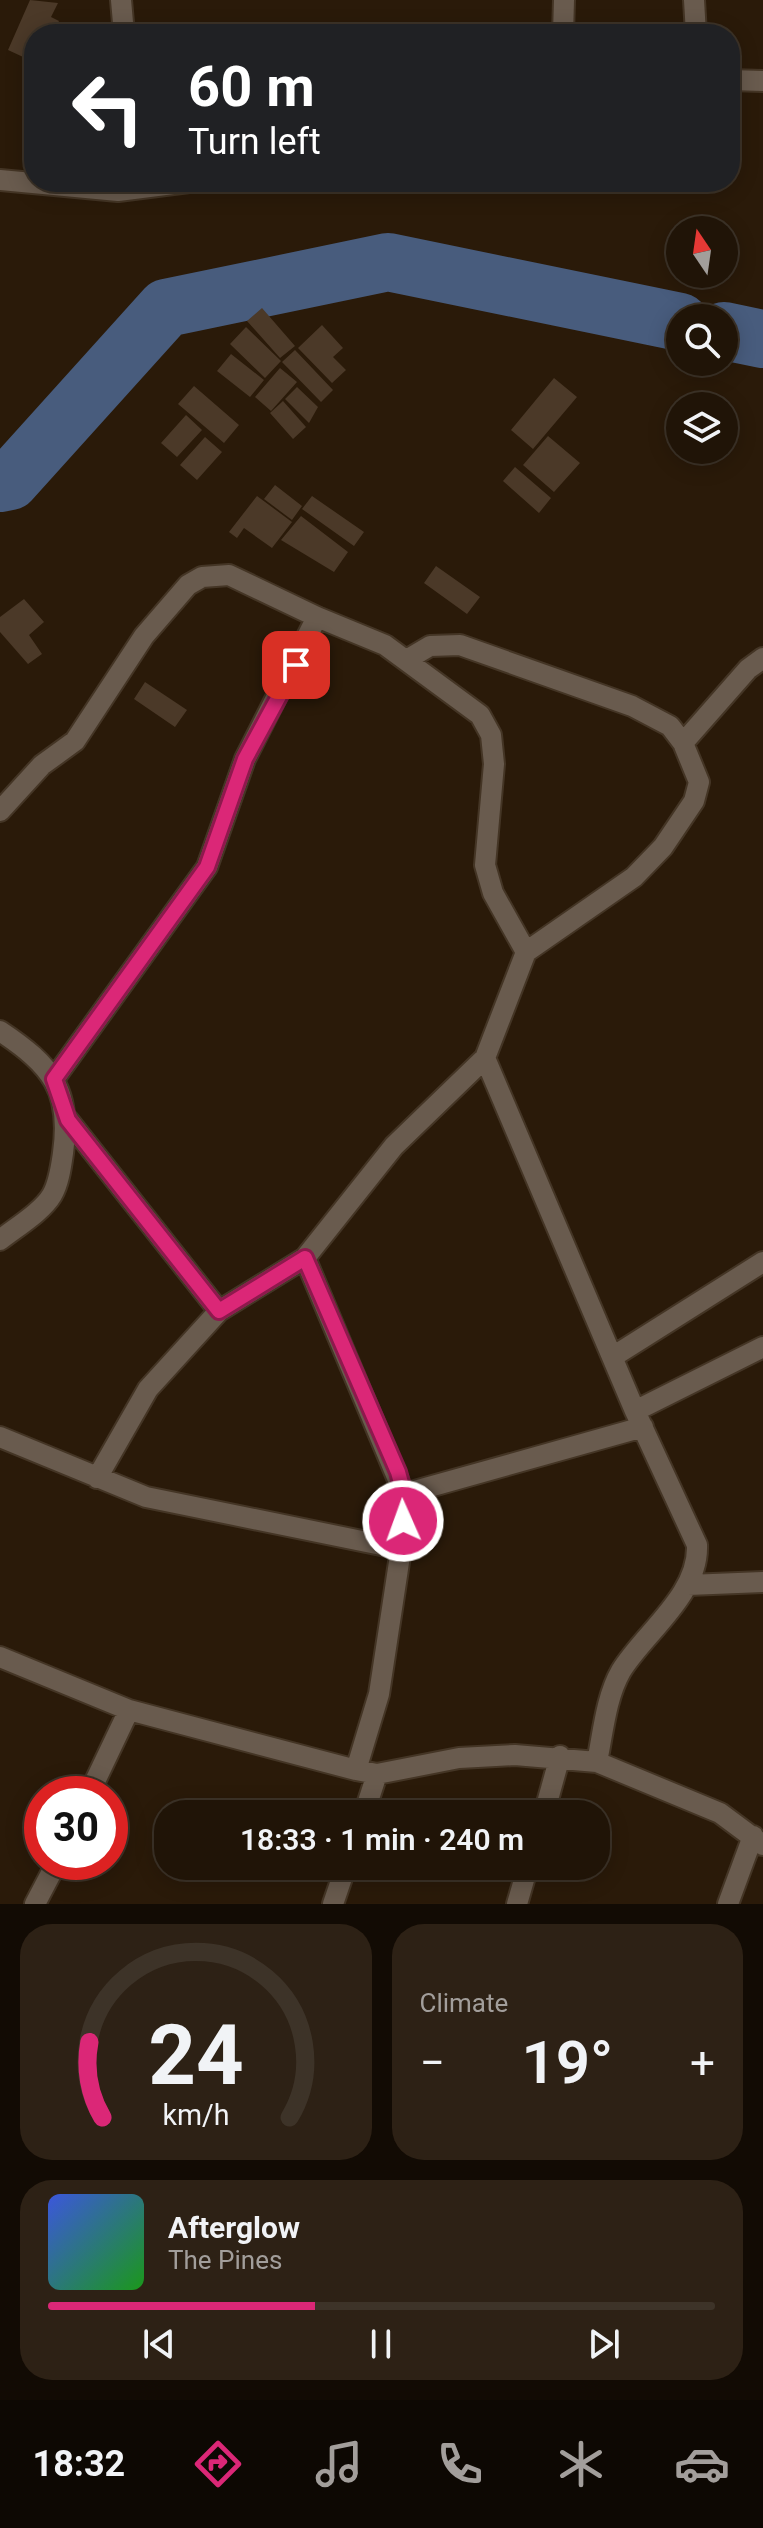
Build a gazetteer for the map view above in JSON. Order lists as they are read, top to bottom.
{
  "north": "top",
  "page": {
    "turn": ["60 m", "Turn left"],
    "limit": "30",
    "trip": "18:33 · 1 min · 240 m",
    "tile": "Climate",
    "heat": ["−", "19°", "+"],
    "song": ["Afterglow", "The Pines"],
    "tabs": "18:32",
    "gauge": ["24", "km/h"]
  }
}
